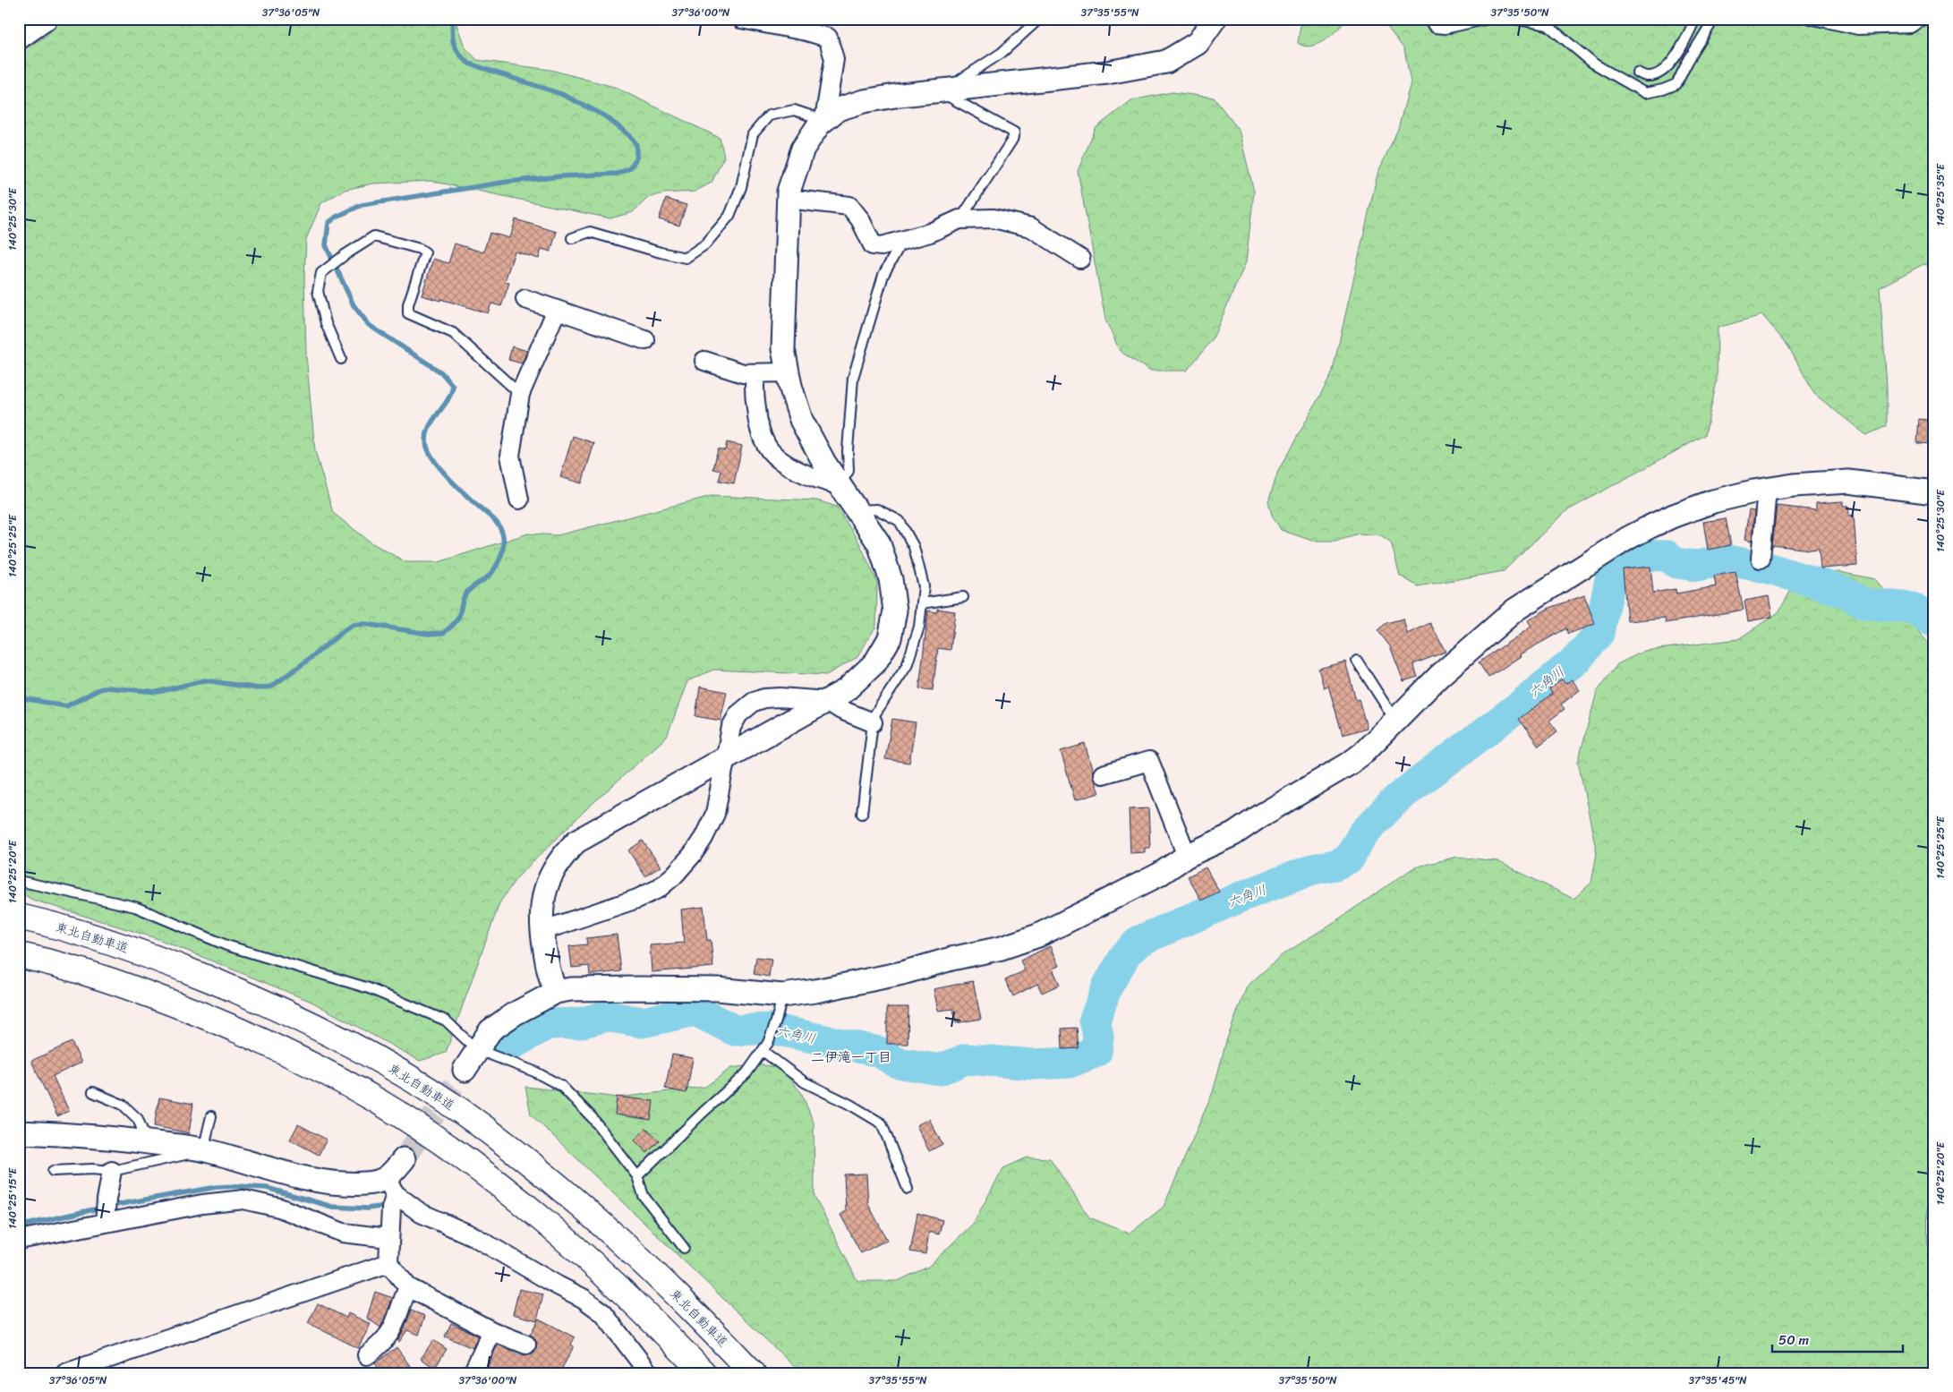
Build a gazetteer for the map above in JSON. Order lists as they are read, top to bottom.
{
  "streets": {
    "highway": ["東北自動車道"]
  },
  "districts": ["二伊滝一丁目"],
  "water": ["六角川"],
  "scale_bar": "50 m",
  "coordinates": [
    "37°36'05\"N",
    "37°36'00\"N",
    "37°35'55\"N",
    "37°35'50\"N",
    "140°25'35\"E",
    "140°25'30\"E",
    "140°25'25\"E",
    "140°25'20\"E",
    "140°25'15\"E",
    "37°35'45\"N"
  ]
}
